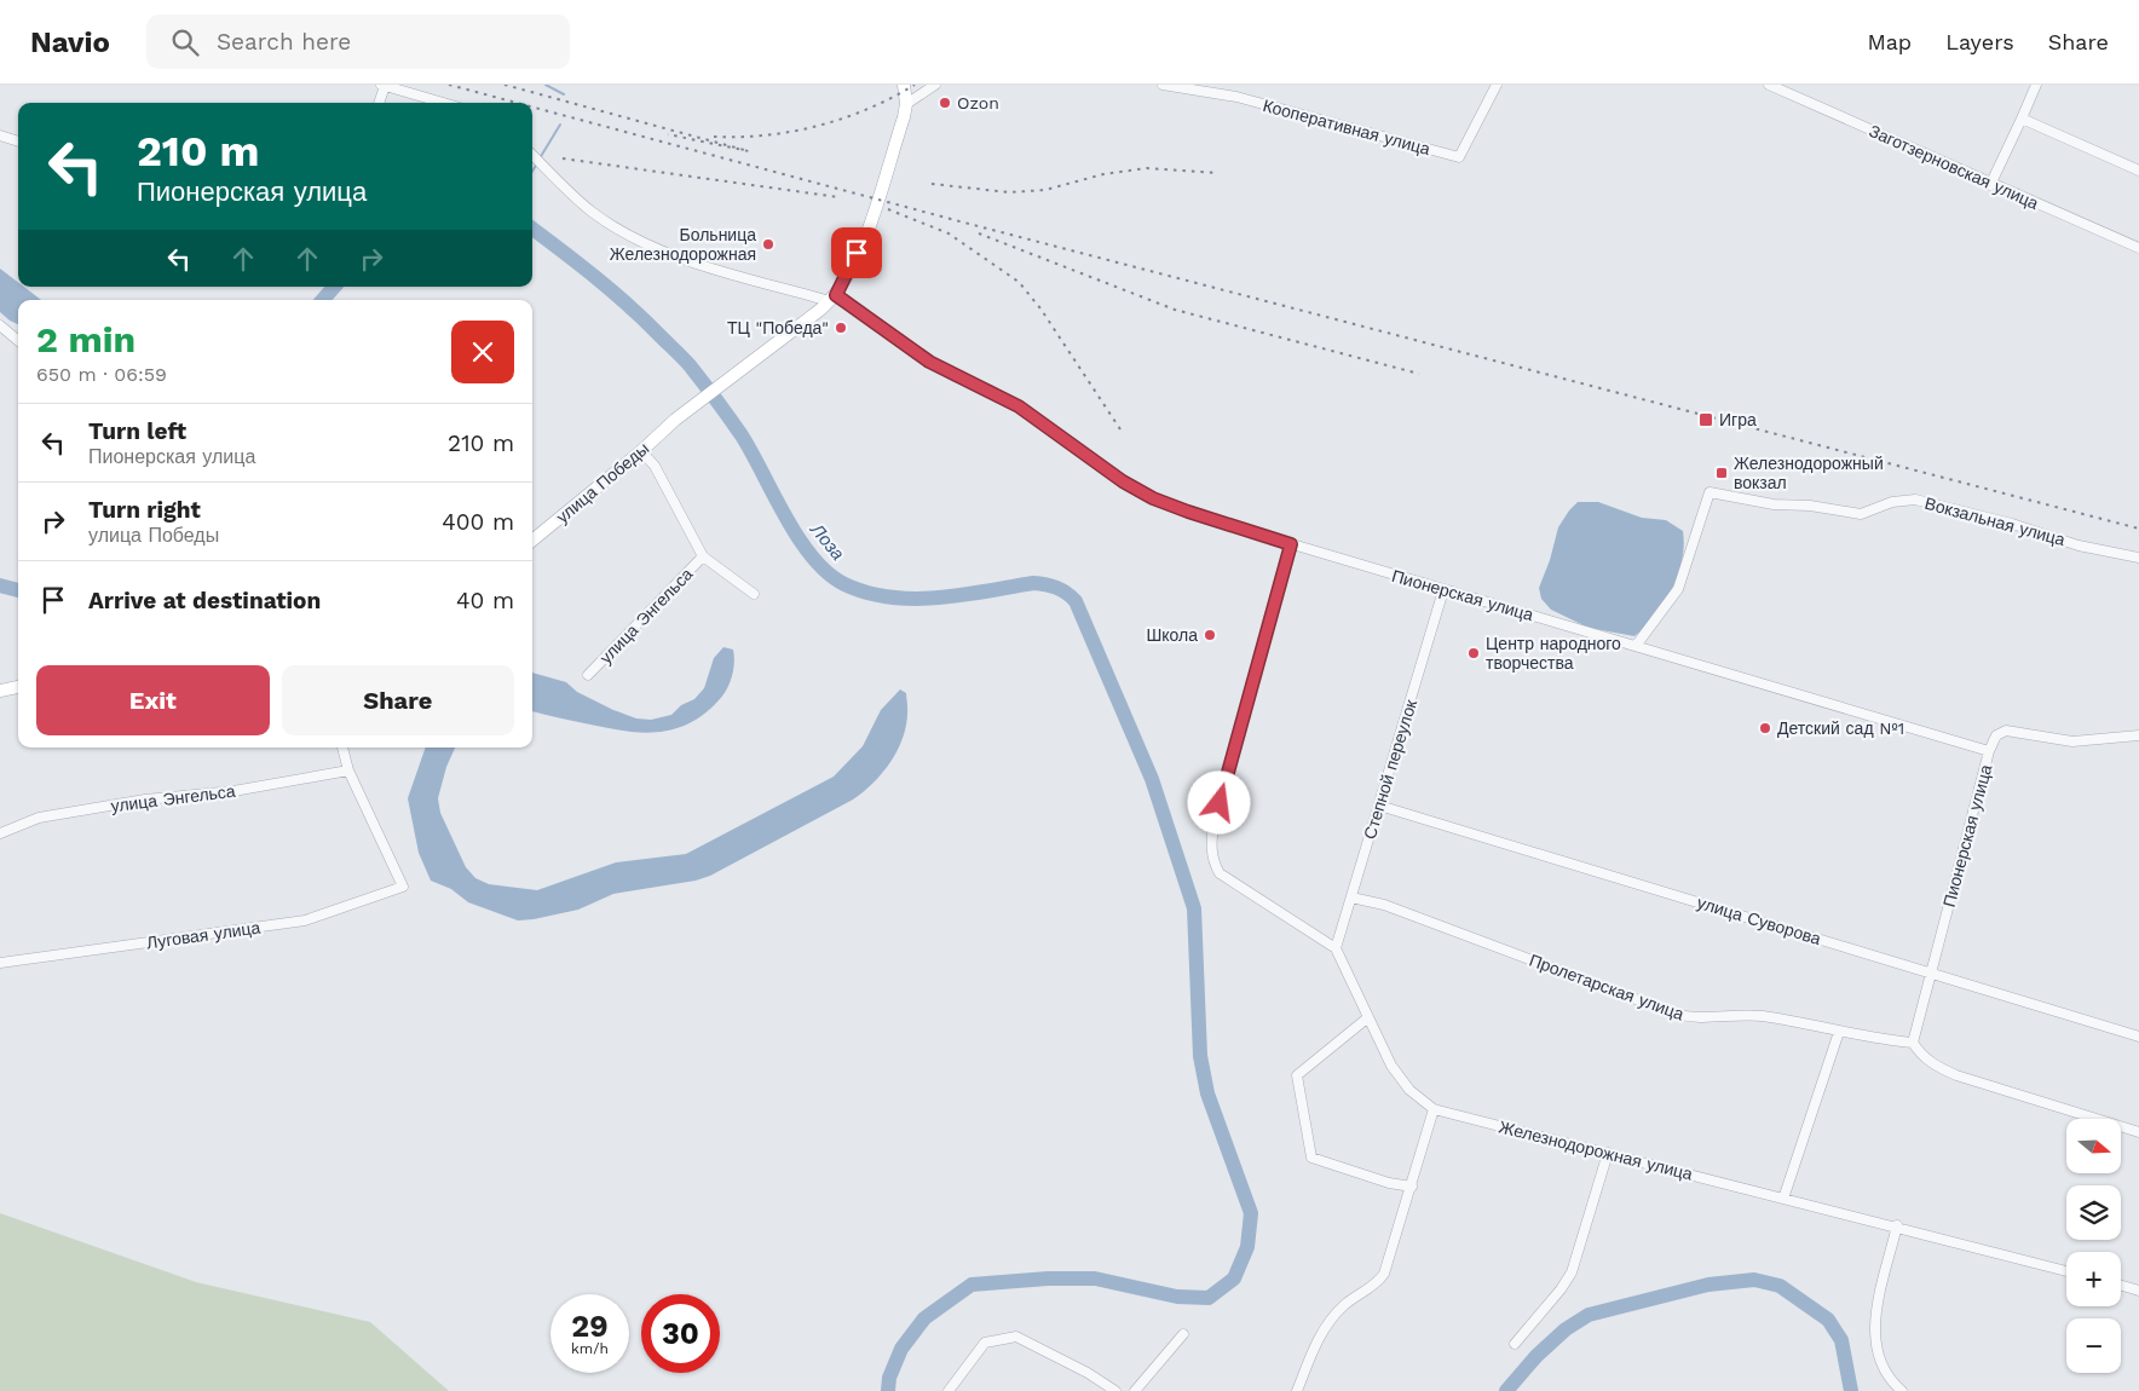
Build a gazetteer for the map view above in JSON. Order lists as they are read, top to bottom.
{
  "streets": {
    "main road": ["улица Победы"],
    "street": [
      "Кооперативная улица",
      "Заготзерновская улица",
      "Вокзальная улица",
      "Пионерская улица",
      "улица Энгельса",
      "Степной переулок",
      "улица Суворова",
      "Луговая улица",
      "Пролетарская улица",
      "Железнодорожная улица"
    ]
  },
  "crossings": [
    ["улица Победы", "Пионерская улица"],
    ["Вокзальная улица", "Пионерская улица"],
    ["Пионерская улица", "Степной переулок"],
    ["Пионерская улица", "улица Суворова"],
    ["Пионерская улица", "Пролетарская улица"],
    ["улица Энгельса", "Луговая улица"],
    ["Степной переулок", "улица Суворова"],
    ["Степной переулок", "Пролетарская улица"],
    ["Степной переулок", "Железнодорожная улица"]
  ],
  "water": ["Лоза"],
  "places": {
    "other": [
      "Ozon",
      "Больница Железнодорожная",
      "ТЦ \"Победа\"",
      "Школа",
      "Центр народного творчества",
      "Детский сад №1"
    ],
    "transit": ["Игра", "Железнодорожный вокзал"]
  },
  "north": "right",
  "page": {
    "header": "Navio",
    "search": "Search here",
    "nav": ["Map", "Layers", "Share"],
    "turn": ["210 m", "Пионерская улица"],
    "heading": ["2 min", "650 m · 06:59"],
    "list": [
      {
        "name": "Turn left",
        "note": "Пионерская улица",
        "value": "210 m"
      },
      {
        "name": "Turn right",
        "note": "улица Победы",
        "value": "400 m"
      },
      {
        "name": "Arrive at destination",
        "value": "40 m"
      }
    ],
    "buttons": ["Exit", "Share"],
    "map_buttons": ["+", "−"],
    "speed": "29 km/h",
    "limit": "30"
  }
}
